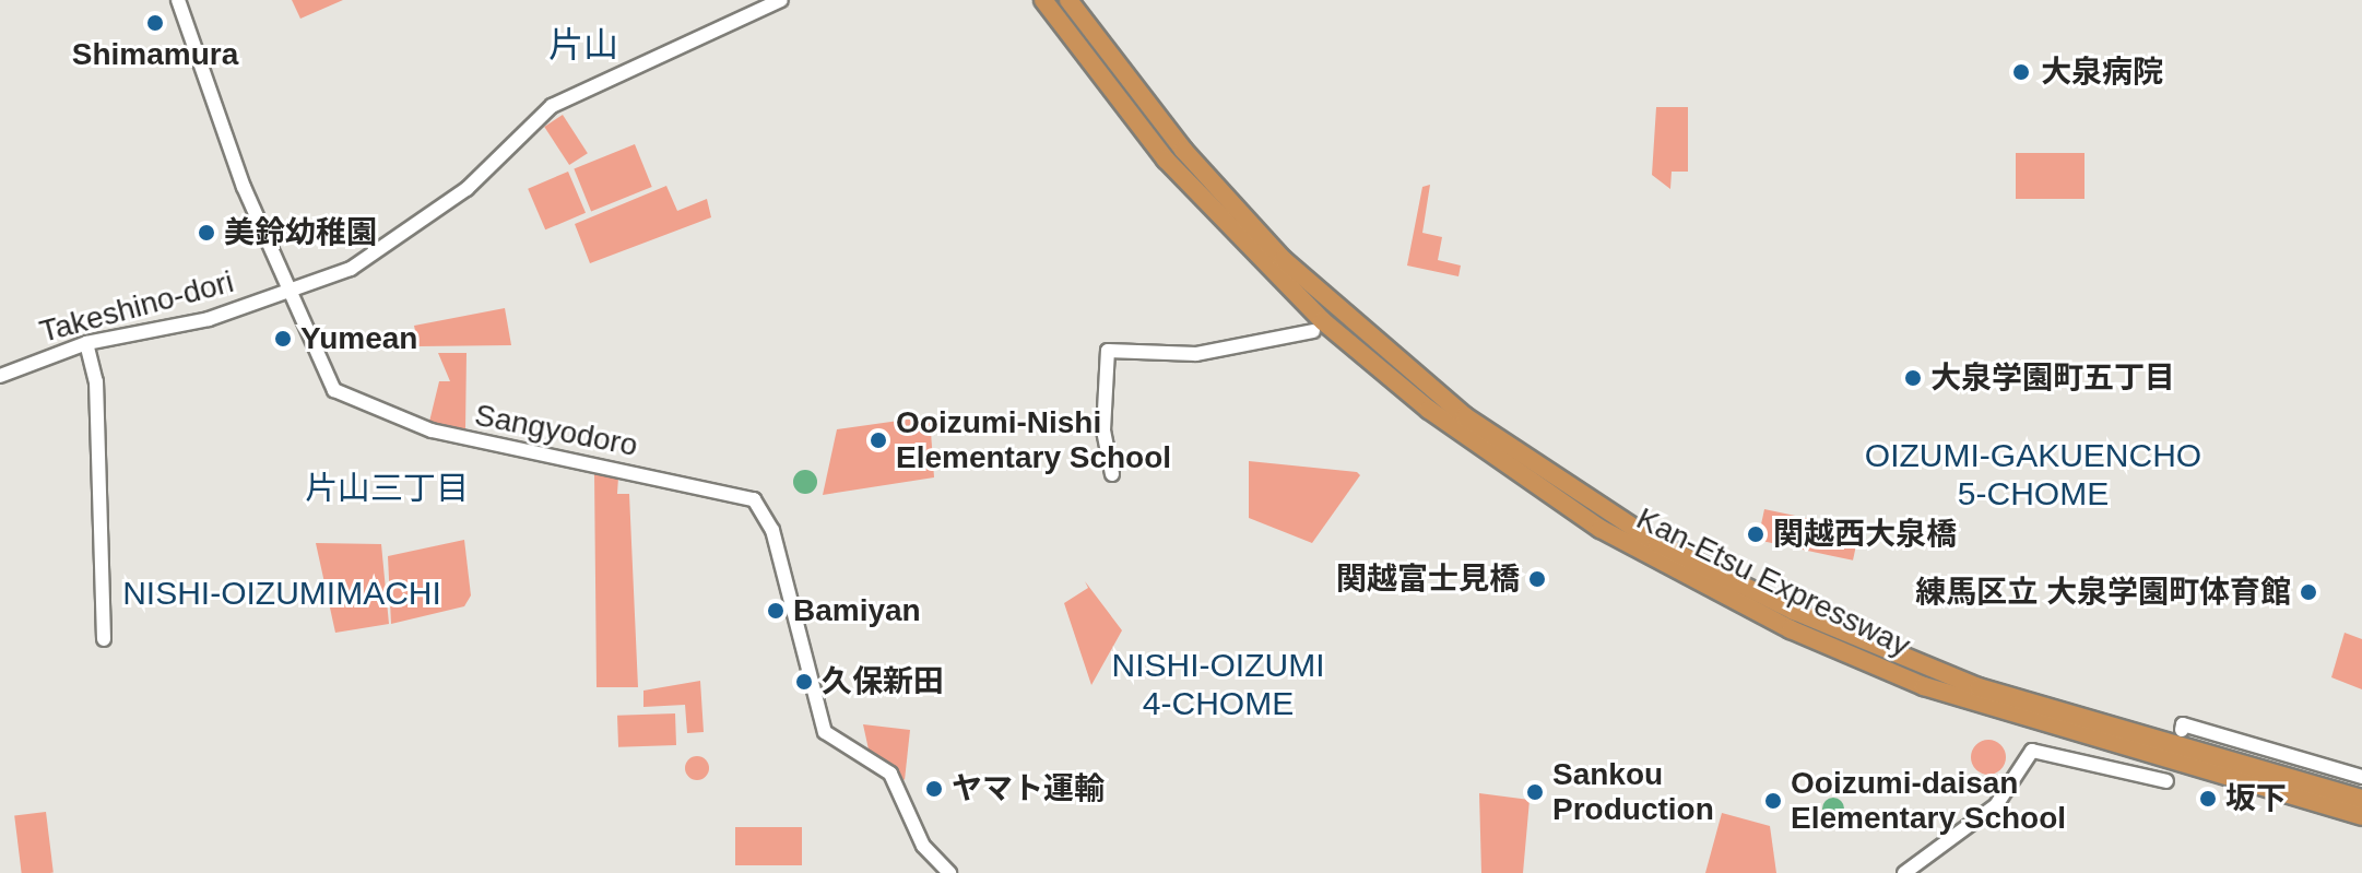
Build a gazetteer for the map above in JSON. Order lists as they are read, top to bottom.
{
  "streets": {
    "highway": ["Kan-Etsu Expressway"],
    "street": ["Takeshino-dori", "Sangyodoro"]
  },
  "crossings": [
    ["Takeshino-dori", "Sangyodoro"]
  ],
  "districts": [
    "片山",
    "OIZUMI-GAKUENCHO 5-CHOME",
    "片山三丁目",
    "NISHI-OIZUMIMACHI",
    "NISHI-OIZUMI 4-CHOME"
  ],
  "places": [
    "Shimamura",
    "大泉病院",
    "美鈴幼稚園",
    "Yumean",
    "大泉学園町五丁目",
    "Ooizumi-Nishi Elementary School",
    "関越西大泉橋",
    "関越富士見橋",
    "練馬区立 大泉学園町体育館",
    "Bamiyan",
    "久保新田",
    "ヤマト運輸",
    "Sankou Production",
    "坂下",
    "Ooizumi-daisan Elementary School"
  ]
}
